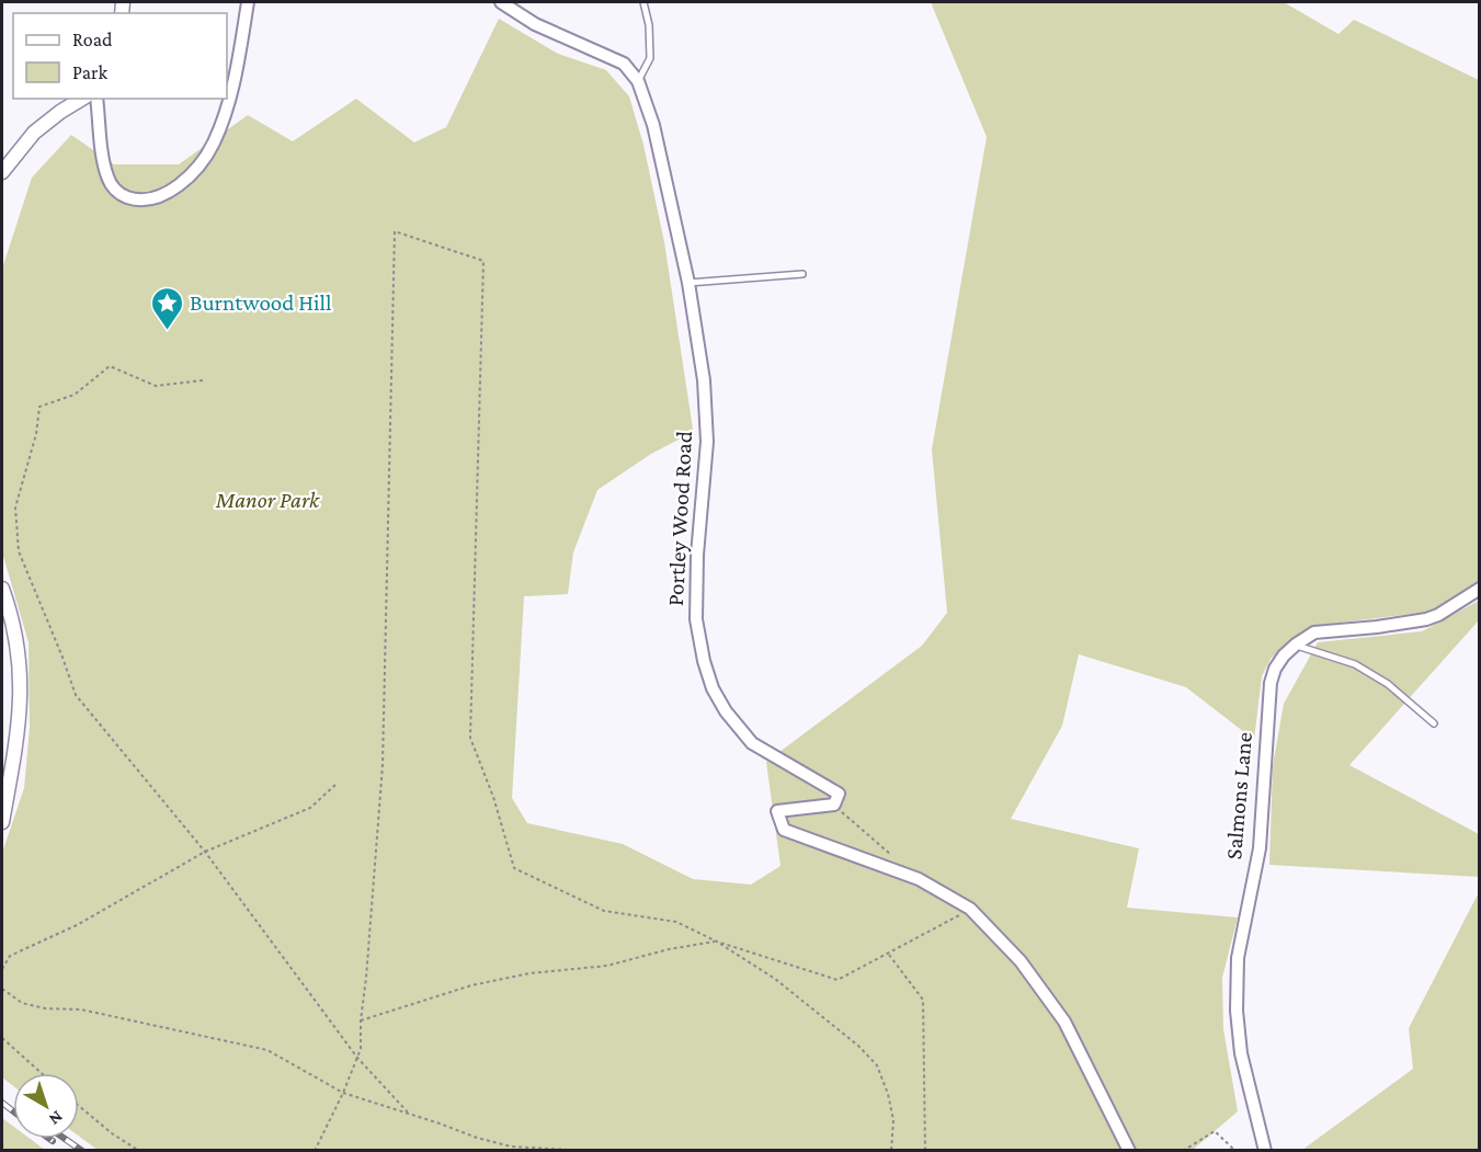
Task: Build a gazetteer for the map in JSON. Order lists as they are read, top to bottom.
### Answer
{
  "streets": {
    "street": ["Portley Wood Road", "Salmons Lane"]
  },
  "parks": ["Manor Park"],
  "places": {
    "place": ["Burntwood Hill"]
  },
  "legend": ["Road", "Park"],
  "north": "bottom right"
}
